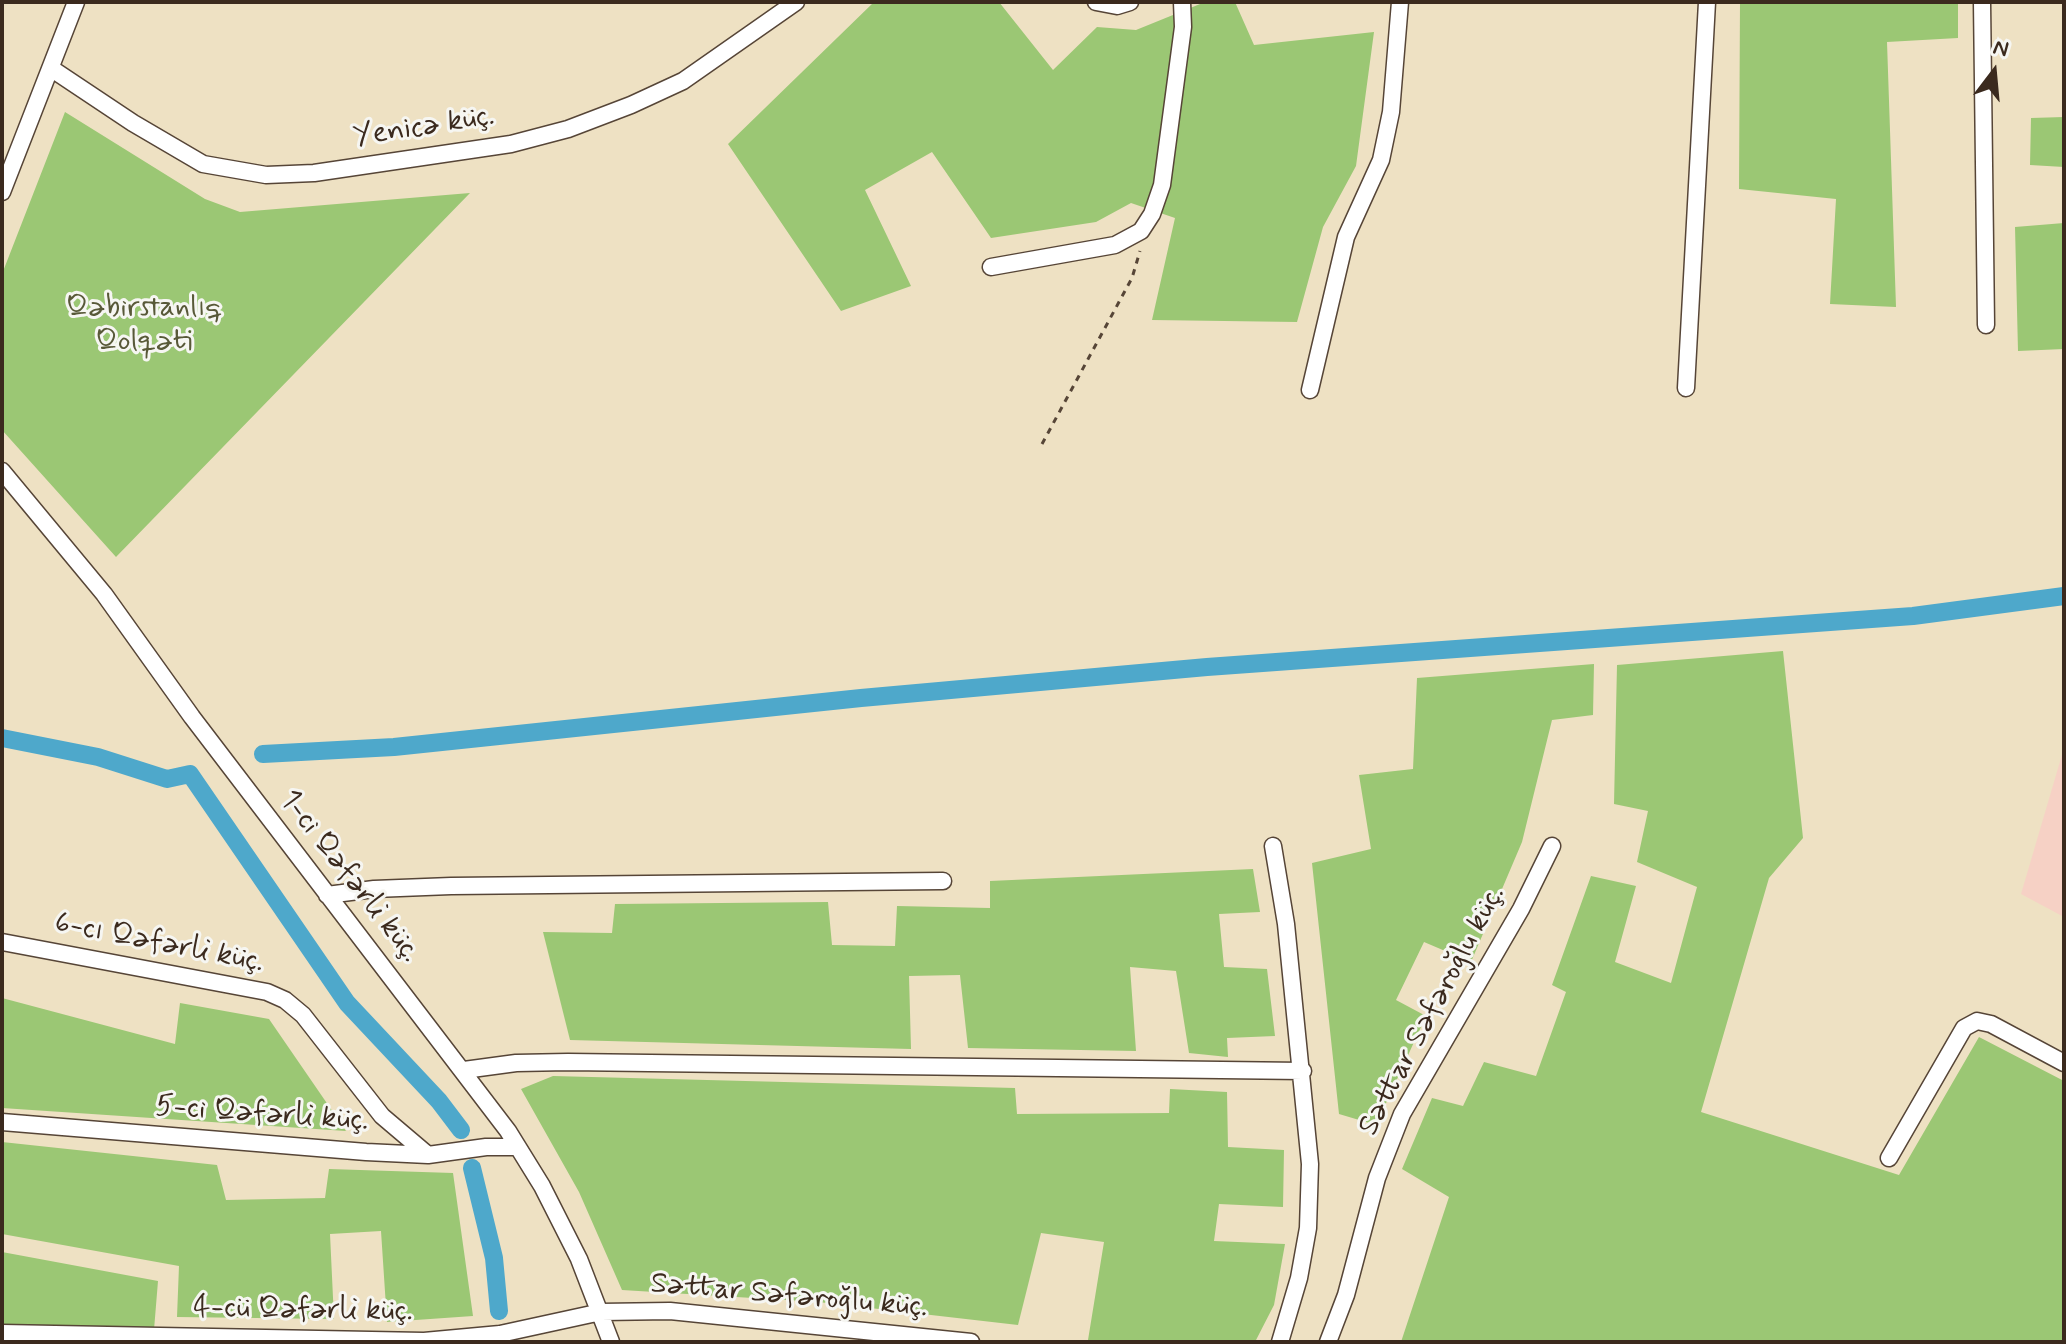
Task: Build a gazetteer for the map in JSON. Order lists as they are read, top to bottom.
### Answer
{
  "streets": {
    "street": [
      "Yenicə küç.",
      "1-ci Qəfərli küç.",
      "6-cı Qəfərli küç.",
      "Səttar Səfəroğlu küç.",
      "5-ci Qəfərli küç.",
      "4-cü Qəfərli küç."
    ]
  },
  "crossings": [
    ["1-ci Qəfərli küç.", "Səttar Səfəroğlu küç."],
    ["1-ci Qəfərli küç.", "5-ci Qəfərli küç."],
    ["1-ci Qəfərli küç.", "4-cü Qəfərli küç."],
    ["6-cı Qəfərli küç.", "5-ci Qəfərli küç."],
    ["Səttar Səfəroğlu küç.", "4-cü Qəfərli küç."]
  ],
  "parks": ["Qəbirstanlıq Qolqəti"],
  "north": "top"
}
